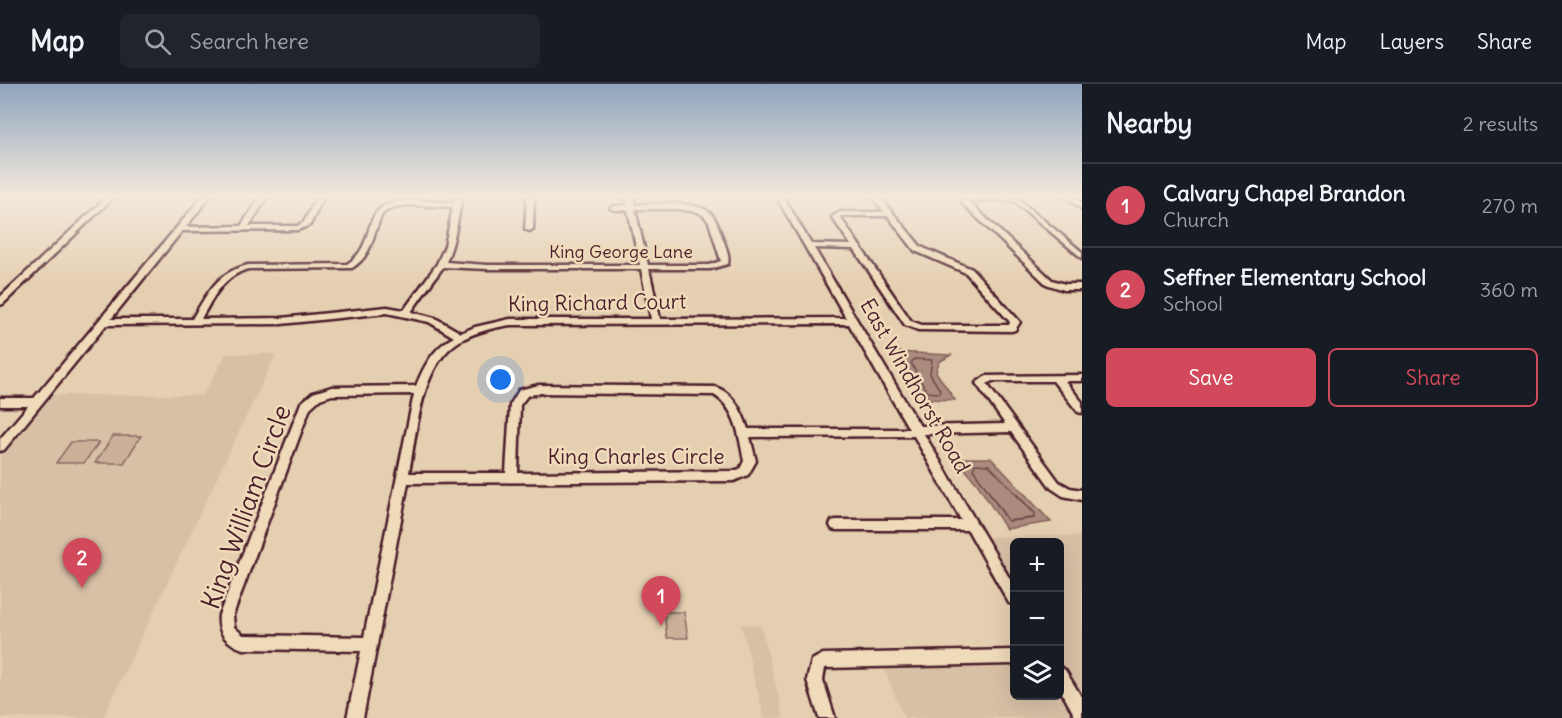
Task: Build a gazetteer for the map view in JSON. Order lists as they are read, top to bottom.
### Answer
{
  "streets": {
    "street": [
      "King George Lane",
      "King Richard Court",
      "East Windhorst Road",
      "King Charles Circle",
      "King William Circle"
    ]
  },
  "crossings": [
    ["King Richard Court", "East Windhorst Road"],
    ["King Richard Court", "King Charles Circle"],
    ["King Richard Court", "King William Circle"]
  ],
  "page": {
    "header": "Map",
    "search": "Search here",
    "nav": ["Map", "Layers", "Share"],
    "heading": ["Nearby", "2 results"],
    "list": [
      {
        "mark": "1",
        "name": "Calvary Chapel Brandon",
        "note": "Church",
        "value": "270 m"
      },
      {
        "mark": "2",
        "name": "Seffner Elementary School",
        "note": "School",
        "value": "360 m"
      }
    ],
    "buttons": ["Save", "Share"],
    "map_buttons": ["+", "−"],
    "pins": ["2", "1"]
  }
}
